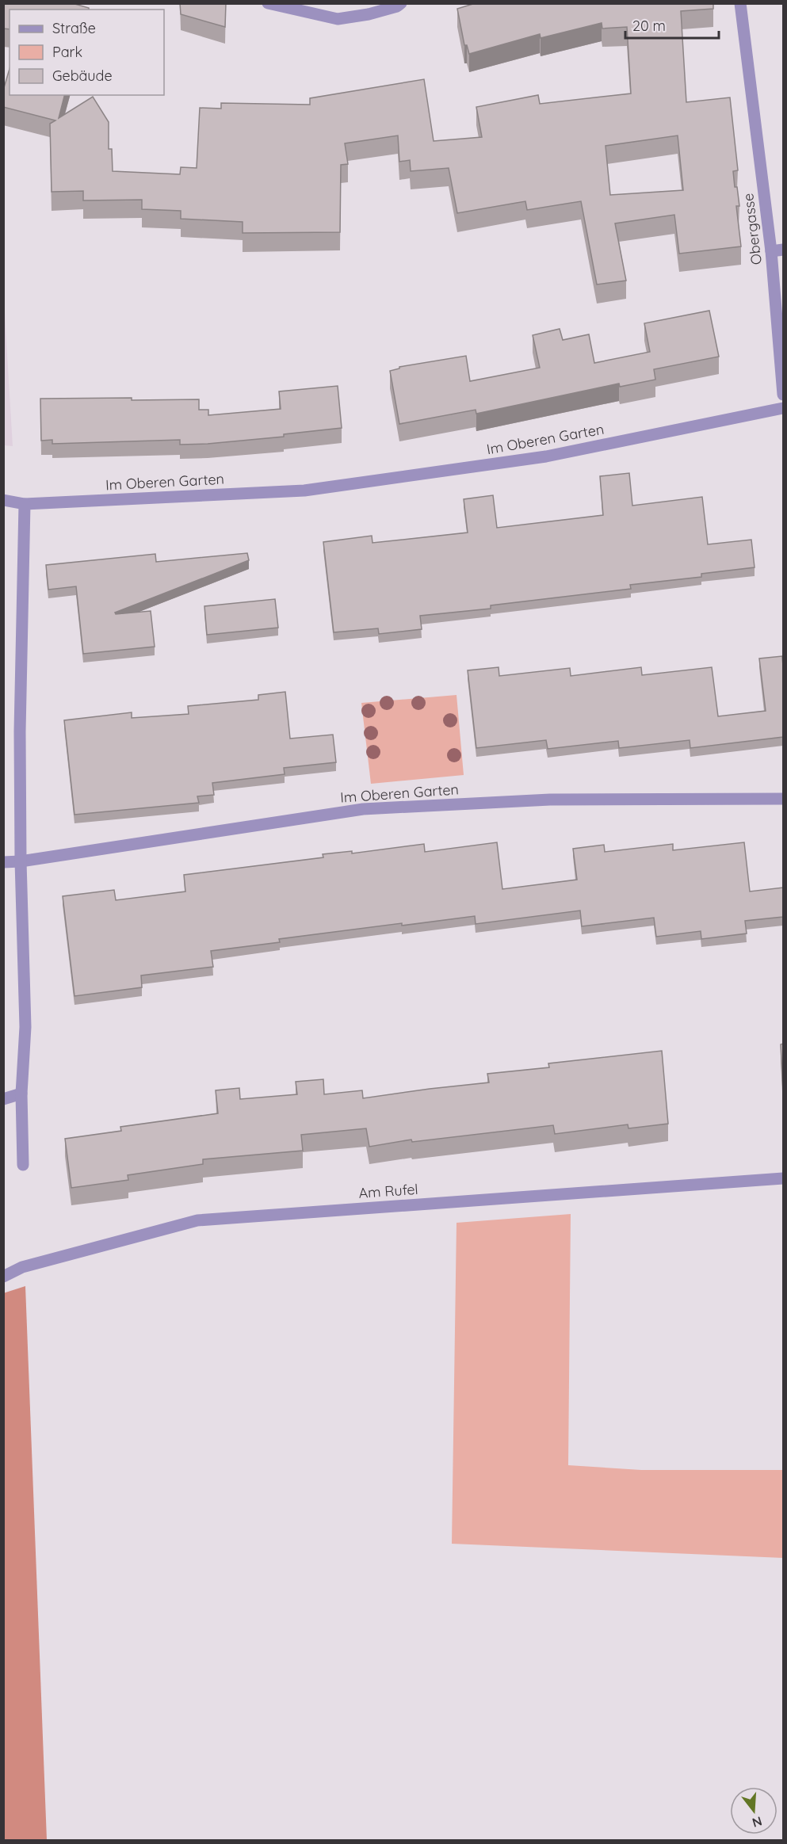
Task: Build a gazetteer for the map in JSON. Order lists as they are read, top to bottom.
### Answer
{
  "streets": {
    "street": ["Obergasse", "Im Oberen Garten", "Am Rufel"]
  },
  "legend": ["Straße", "Park", "Gebäude"],
  "scale_bar": "20 m",
  "north": "bottom"
}
